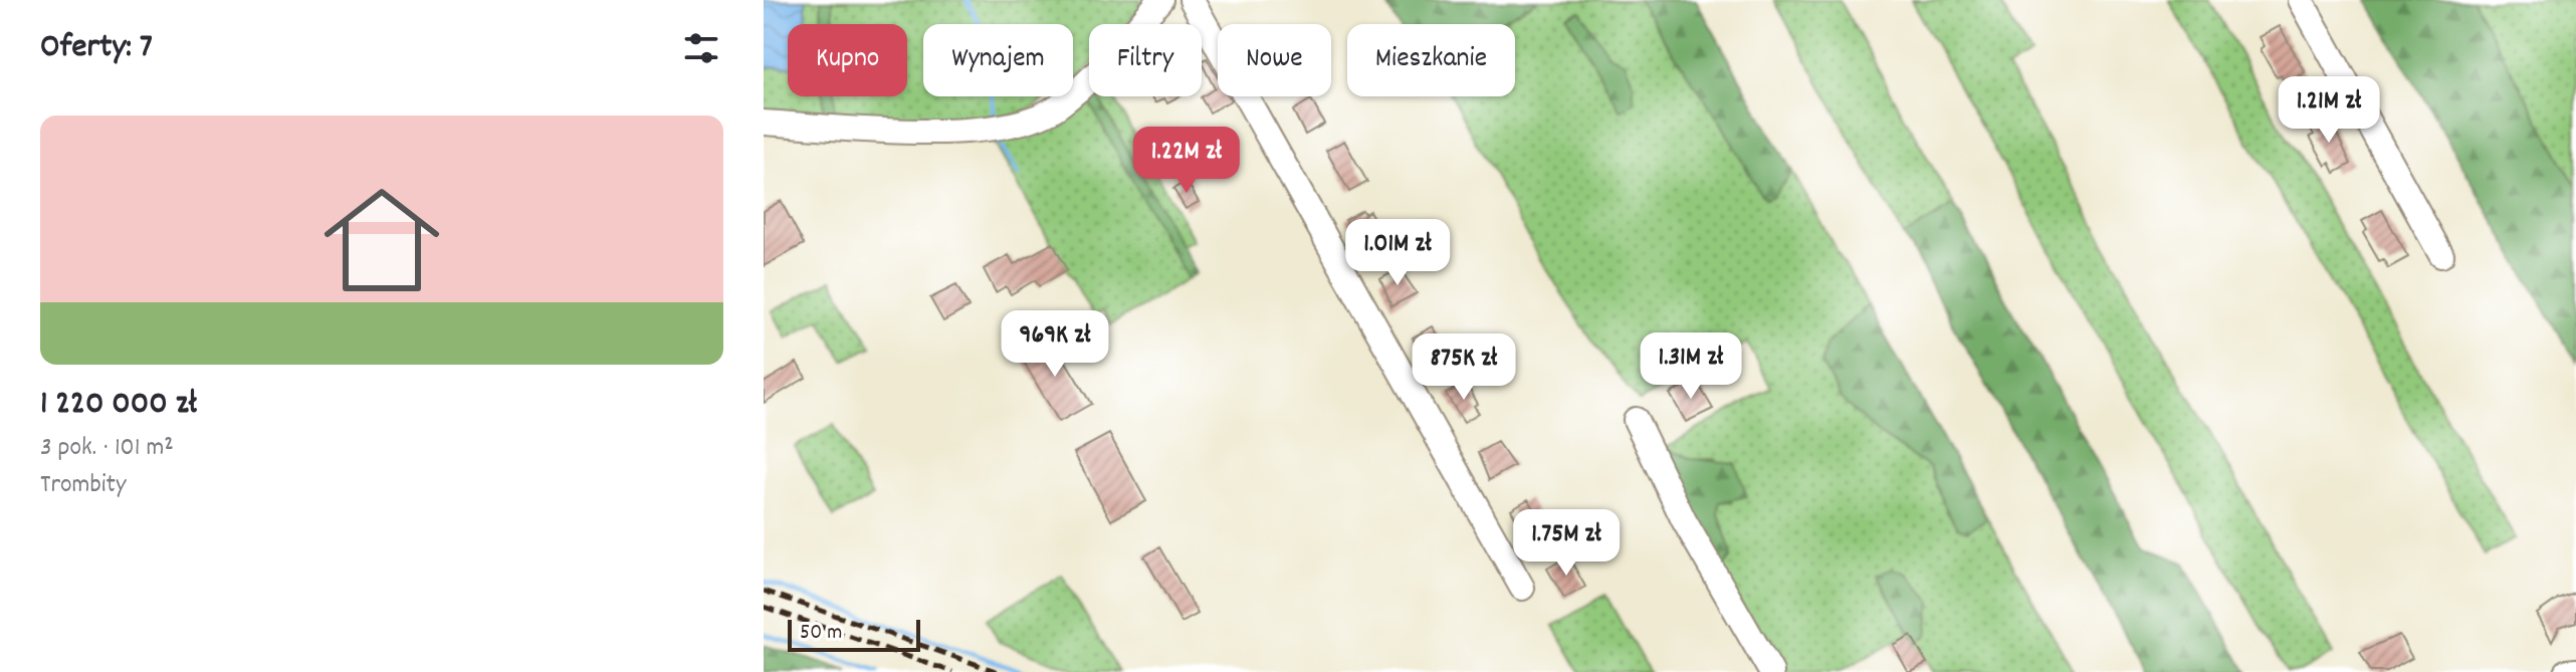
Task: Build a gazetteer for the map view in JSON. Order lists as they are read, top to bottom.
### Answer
{
  "scale_bar": "50 m",
  "page": {
    "heading": "Oferty: 7",
    "chip": [
      "Kupno",
      "Wynajem",
      "Filtry",
      "Nowe",
      "Mieszkanie"
    ],
    "price": [
      "1.21M zł",
      "1.22M zł",
      "1.01M zł",
      "969K zł",
      "1.31M zł",
      "875K zł",
      "1.75M zł"
    ],
    "list": [
      {
        "name": "1 220 000 zł",
        "note": "3 pok. · 101 m² · Trombity"
      }
    ],
    "scale": "50 m"
  }
}
